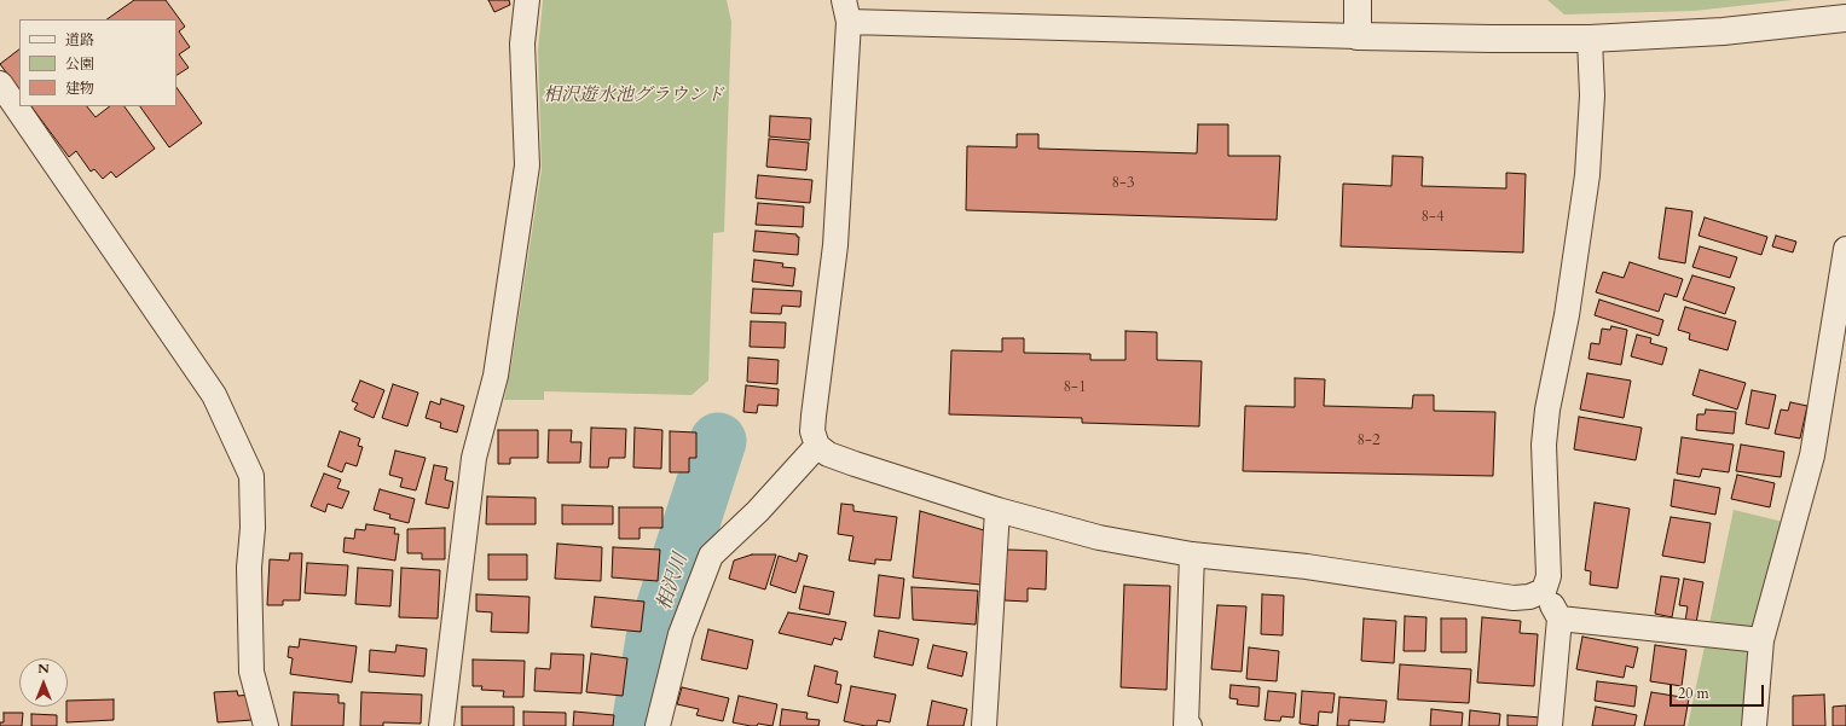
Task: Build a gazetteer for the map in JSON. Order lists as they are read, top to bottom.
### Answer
{
  "water": ["相沢川"],
  "parks": ["相沢遊水池グラウンド"],
  "house_numbers": [
    "8-3",
    "8-4",
    "8-1",
    "8-2"
  ],
  "legend": ["道路", "公園", "建物"],
  "scale_bar": "20 m",
  "north": "top"
}
